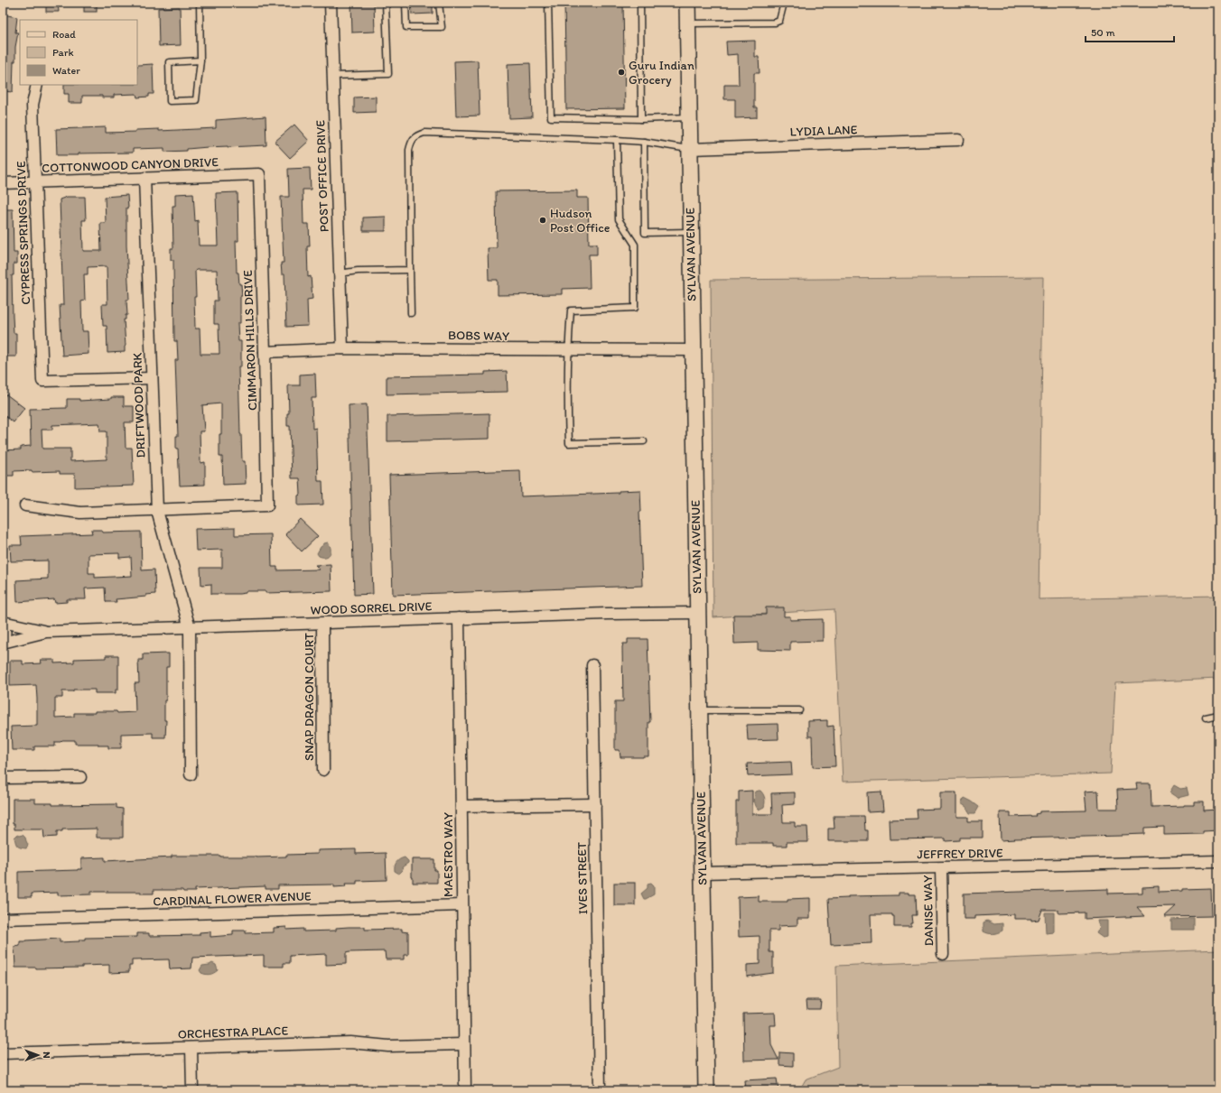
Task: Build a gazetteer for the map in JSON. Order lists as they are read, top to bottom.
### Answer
{
  "streets": {
    "main road": ["SYLVAN AVENUE"],
    "street": [
      "LYDIA LANE",
      "COTTONWOOD CANYON DRIVE",
      "POST OFFICE DRIVE",
      "CYPRESS SPRINGS DRIVE",
      "BOBS WAY",
      "CIMMARON HILLS DRIVE",
      "DRIFTWOOD PARK",
      "WOOD SORREL DRIVE",
      "SNAP DRAGON COURT",
      "JEFFREY DRIVE",
      "MAESTRO WAY",
      "IVES STREET",
      "CARDINAL FLOWER AVENUE",
      "DANISE WAY",
      "ORCHESTRA PLACE"
    ]
  },
  "crossings": [
    ["LYDIA LANE", "SYLVAN AVENUE"],
    ["COTTONWOOD CANYON DRIVE", "CYPRESS SPRINGS DRIVE"],
    ["COTTONWOOD CANYON DRIVE", "CIMMARON HILLS DRIVE"],
    ["COTTONWOOD CANYON DRIVE", "DRIFTWOOD PARK"],
    ["POST OFFICE DRIVE", "BOBS WAY"],
    ["CYPRESS SPRINGS DRIVE", "DRIFTWOOD PARK"],
    ["SYLVAN AVENUE", "BOBS WAY"],
    ["SYLVAN AVENUE", "WOOD SORREL DRIVE"],
    ["SYLVAN AVENUE", "JEFFREY DRIVE"],
    ["BOBS WAY", "CIMMARON HILLS DRIVE"],
    ["CIMMARON HILLS DRIVE", "DRIFTWOOD PARK"],
    ["DRIFTWOOD PARK", "WOOD SORREL DRIVE"],
    ["WOOD SORREL DRIVE", "SNAP DRAGON COURT"],
    ["WOOD SORREL DRIVE", "MAESTRO WAY"],
    ["JEFFREY DRIVE", "DANISE WAY"],
    ["MAESTRO WAY", "CARDINAL FLOWER AVENUE"],
    ["MAESTRO WAY", "ORCHESTRA PLACE"]
  ],
  "places": ["Guru Indian Grocery", "Hudson Post Office"],
  "legend": ["Road", "Park", "Water"],
  "scale_bar": "50 m",
  "north": "right"
}
